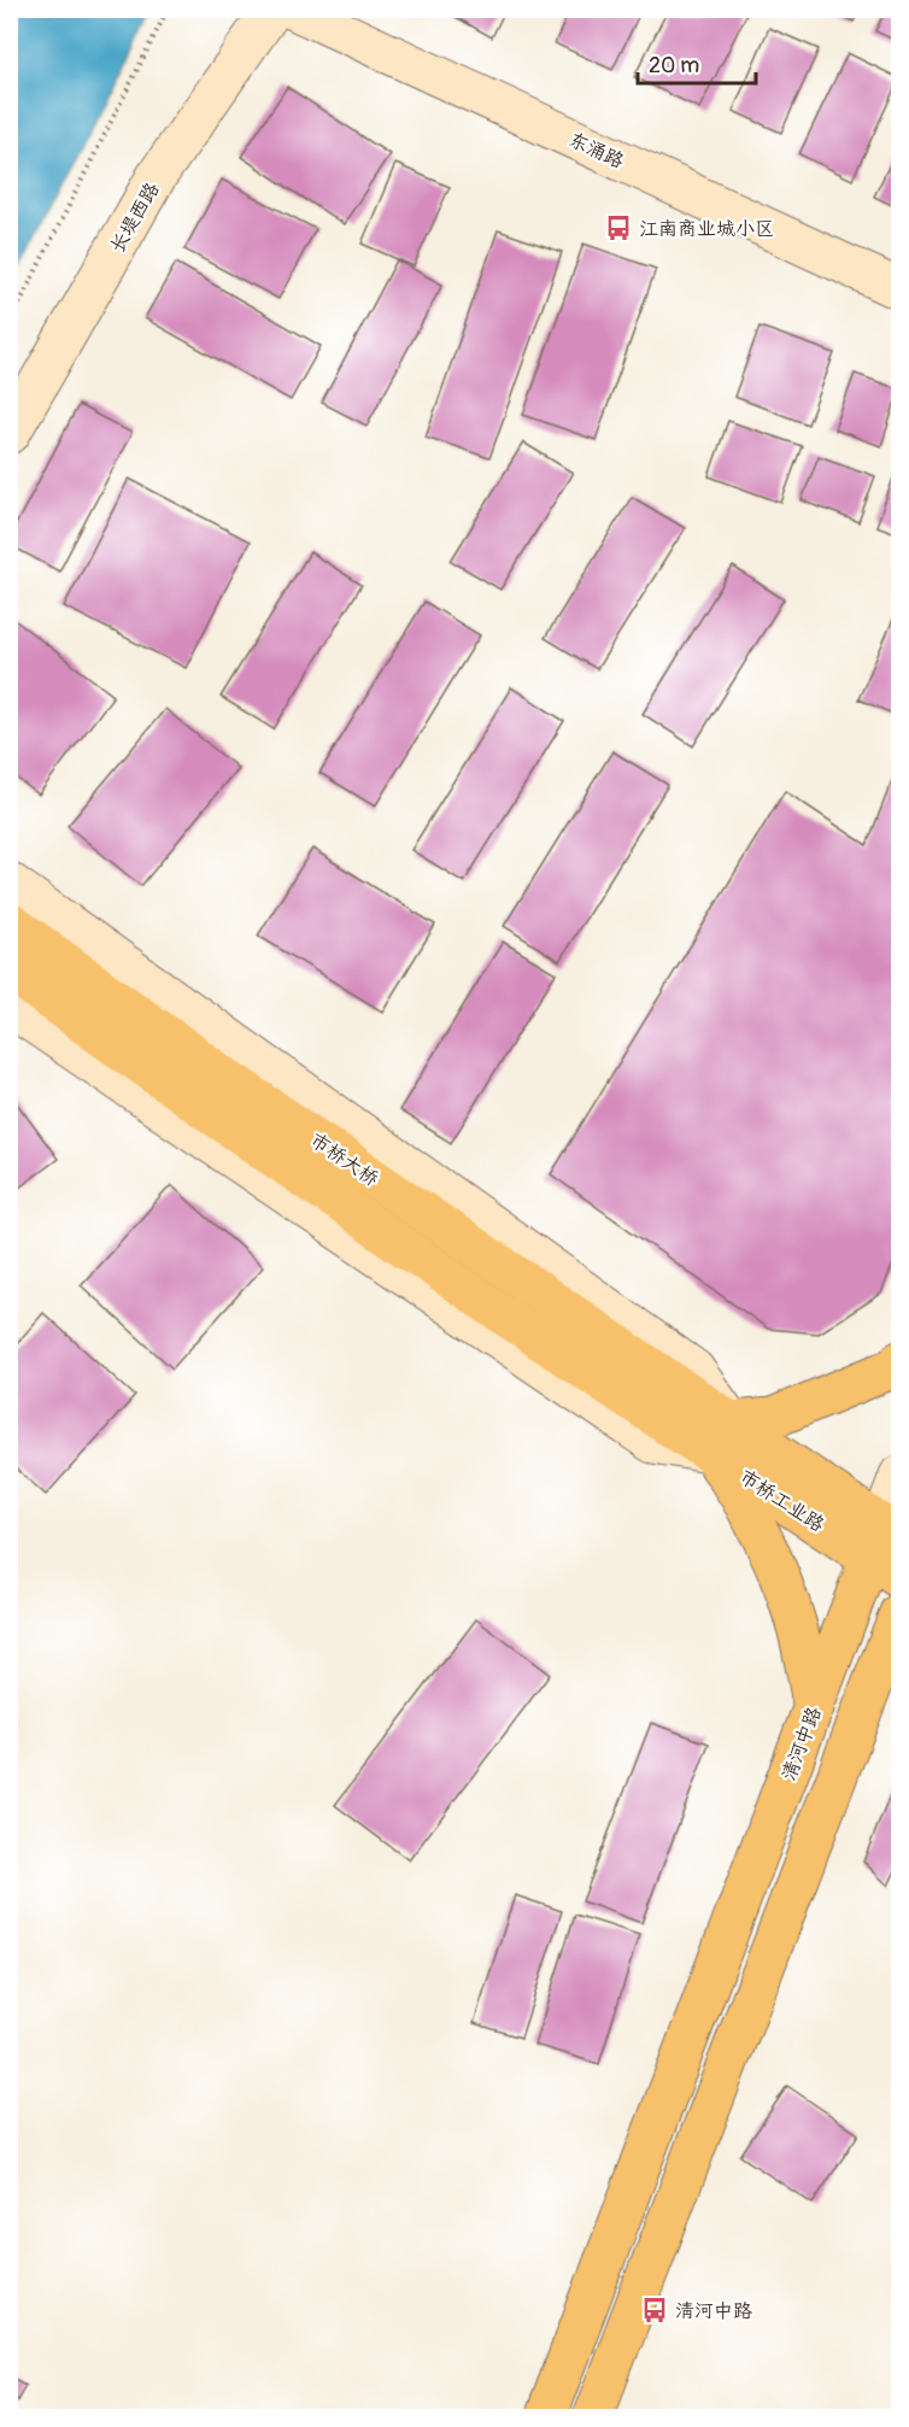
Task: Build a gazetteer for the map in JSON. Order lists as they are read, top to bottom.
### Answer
{
  "streets": {
    "main road": ["市桥大桥", "市桥工业路", "清河中路"],
    "street": ["东涌路", "长堤西路"]
  },
  "crossings": [
    ["市桥大桥", "市桥工业路"],
    ["市桥工业路", "清河中路"]
  ],
  "places": {
    "bus stop": ["江南商业城小区", "清河中路"]
  },
  "scale_bar": "20 m"
}
